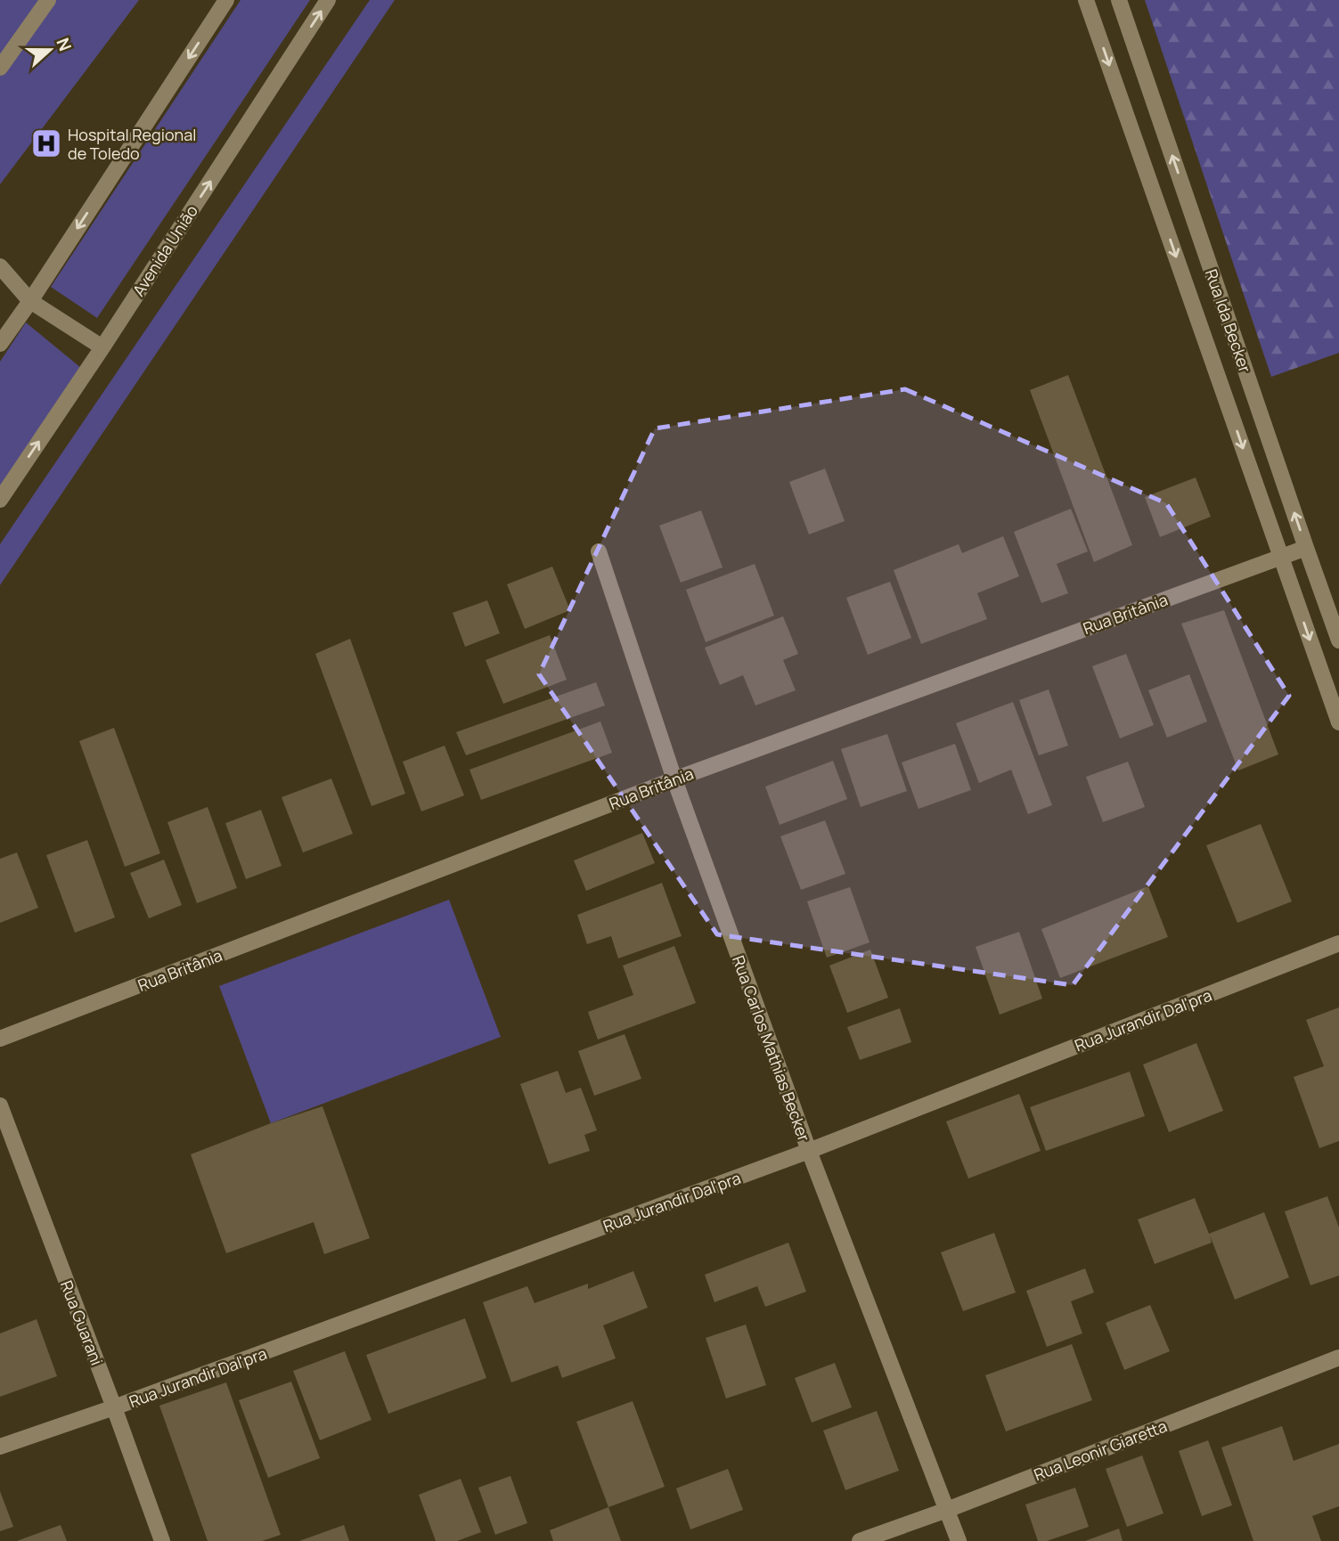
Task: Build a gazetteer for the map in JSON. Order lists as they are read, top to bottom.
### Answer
{
  "streets": {
    "street": [
      "Avenida União",
      "Rua Ida Becker",
      "Rua Britânia",
      "Rua Jurandir Dal'pra",
      "Rua Carlos Mathias Becker",
      "Rua Guarani",
      "Rua Leonir Giaretta"
    ]
  },
  "crossings": [
    ["Rua Ida Becker", "Rua Britânia"],
    ["Rua Britânia", "Rua Carlos Mathias Becker"],
    ["Rua Jurandir Dal'pra", "Rua Carlos Mathias Becker"],
    ["Rua Jurandir Dal'pra", "Rua Guarani"],
    ["Rua Carlos Mathias Becker", "Rua Leonir Giaretta"]
  ],
  "places": {
    "hospital": ["Hospital Regional de Toledo"]
  },
  "north": "right"
}
